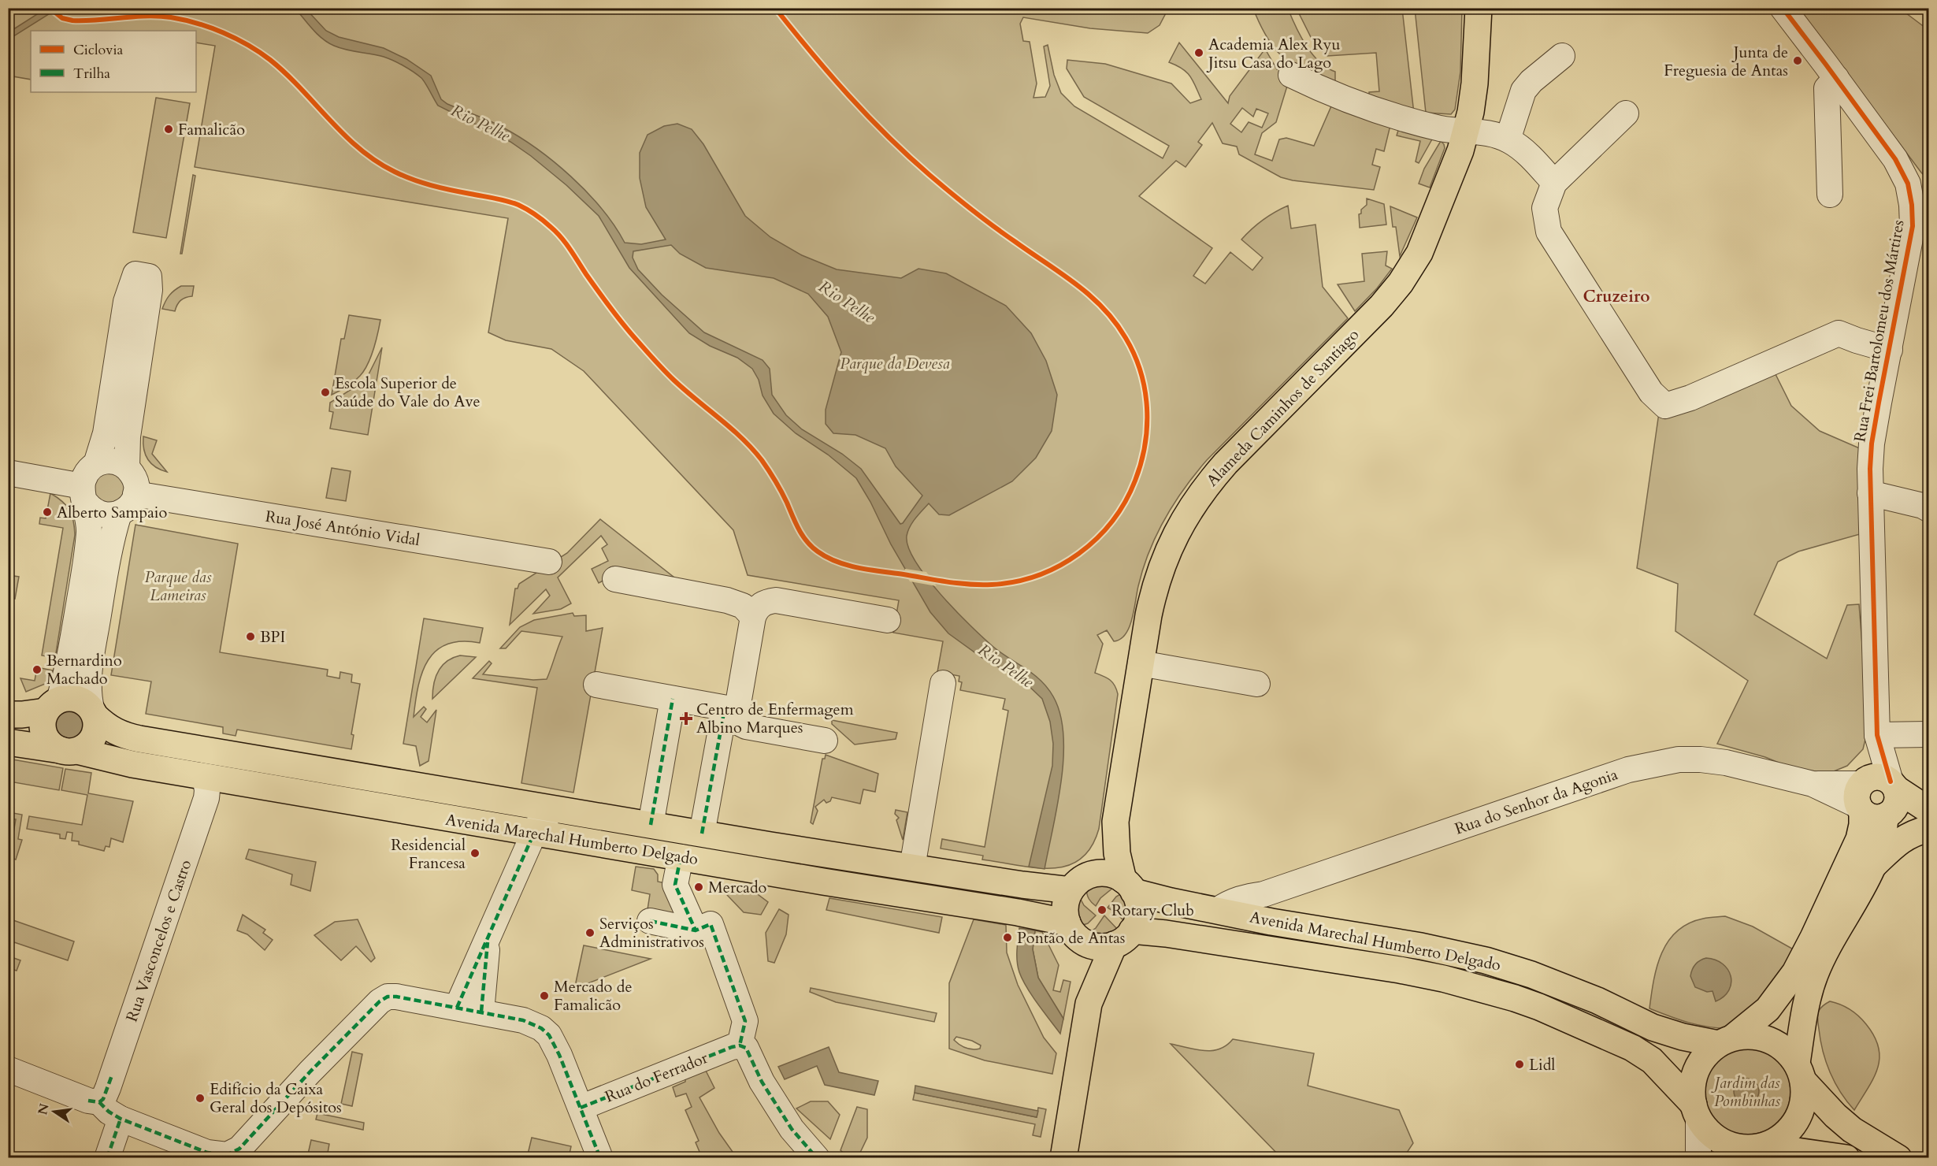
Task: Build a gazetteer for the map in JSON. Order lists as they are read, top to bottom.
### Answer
{
  "streets": {
    "main road": ["Alameda Caminhos de Santiago", "Avenida Marechal Humberto Delgado"],
    "street": [
      "Rua Frei Bartolomeu dos Mártires",
      "Rua José António Vidal",
      "Rua do Senhor da Agonia",
      "Rua Vasconcelos e Castro",
      "Rua do Ferrador"
    ]
  },
  "crossings": [
    ["Rua Frei Bartolomeu dos Mártires", "Rua do Senhor da Agonia"],
    ["Alameda Caminhos de Santiago", "Avenida Marechal Humberto Delgado"],
    ["Rua do Senhor da Agonia", "Avenida Marechal Humberto Delgado"],
    ["Avenida Marechal Humberto Delgado", "Rua Vasconcelos e Castro"]
  ],
  "districts": ["Cruzeiro"],
  "water": ["Rio Pelhe"],
  "parks": ["Parque da Devesa", "Parque das Lameiras", "Jardim das Pombinhas"],
  "places": {
    "other": [
      "Academia Alex Ryu Jitsu Casa do Lago",
      "Junta de Freguesia de Antas",
      "Famalicão",
      "Escola Superior de Saúde do Vale do Ave",
      "Alberto Sampaio",
      "BPI",
      "Bernardino Machado",
      "Residencial Francesa",
      "Mercado",
      "Rotary Club",
      "Serviços Administrativos",
      "Pontão de Antas",
      "Mercado de Famalicão",
      "Lidl",
      "Edifício da Caixa Geral dos Depósitos"
    ],
    "health": ["Centro de Enfermagem Albino Marques"]
  },
  "legend": ["Ciclovia", "Trilha"],
  "north": "left"
}
